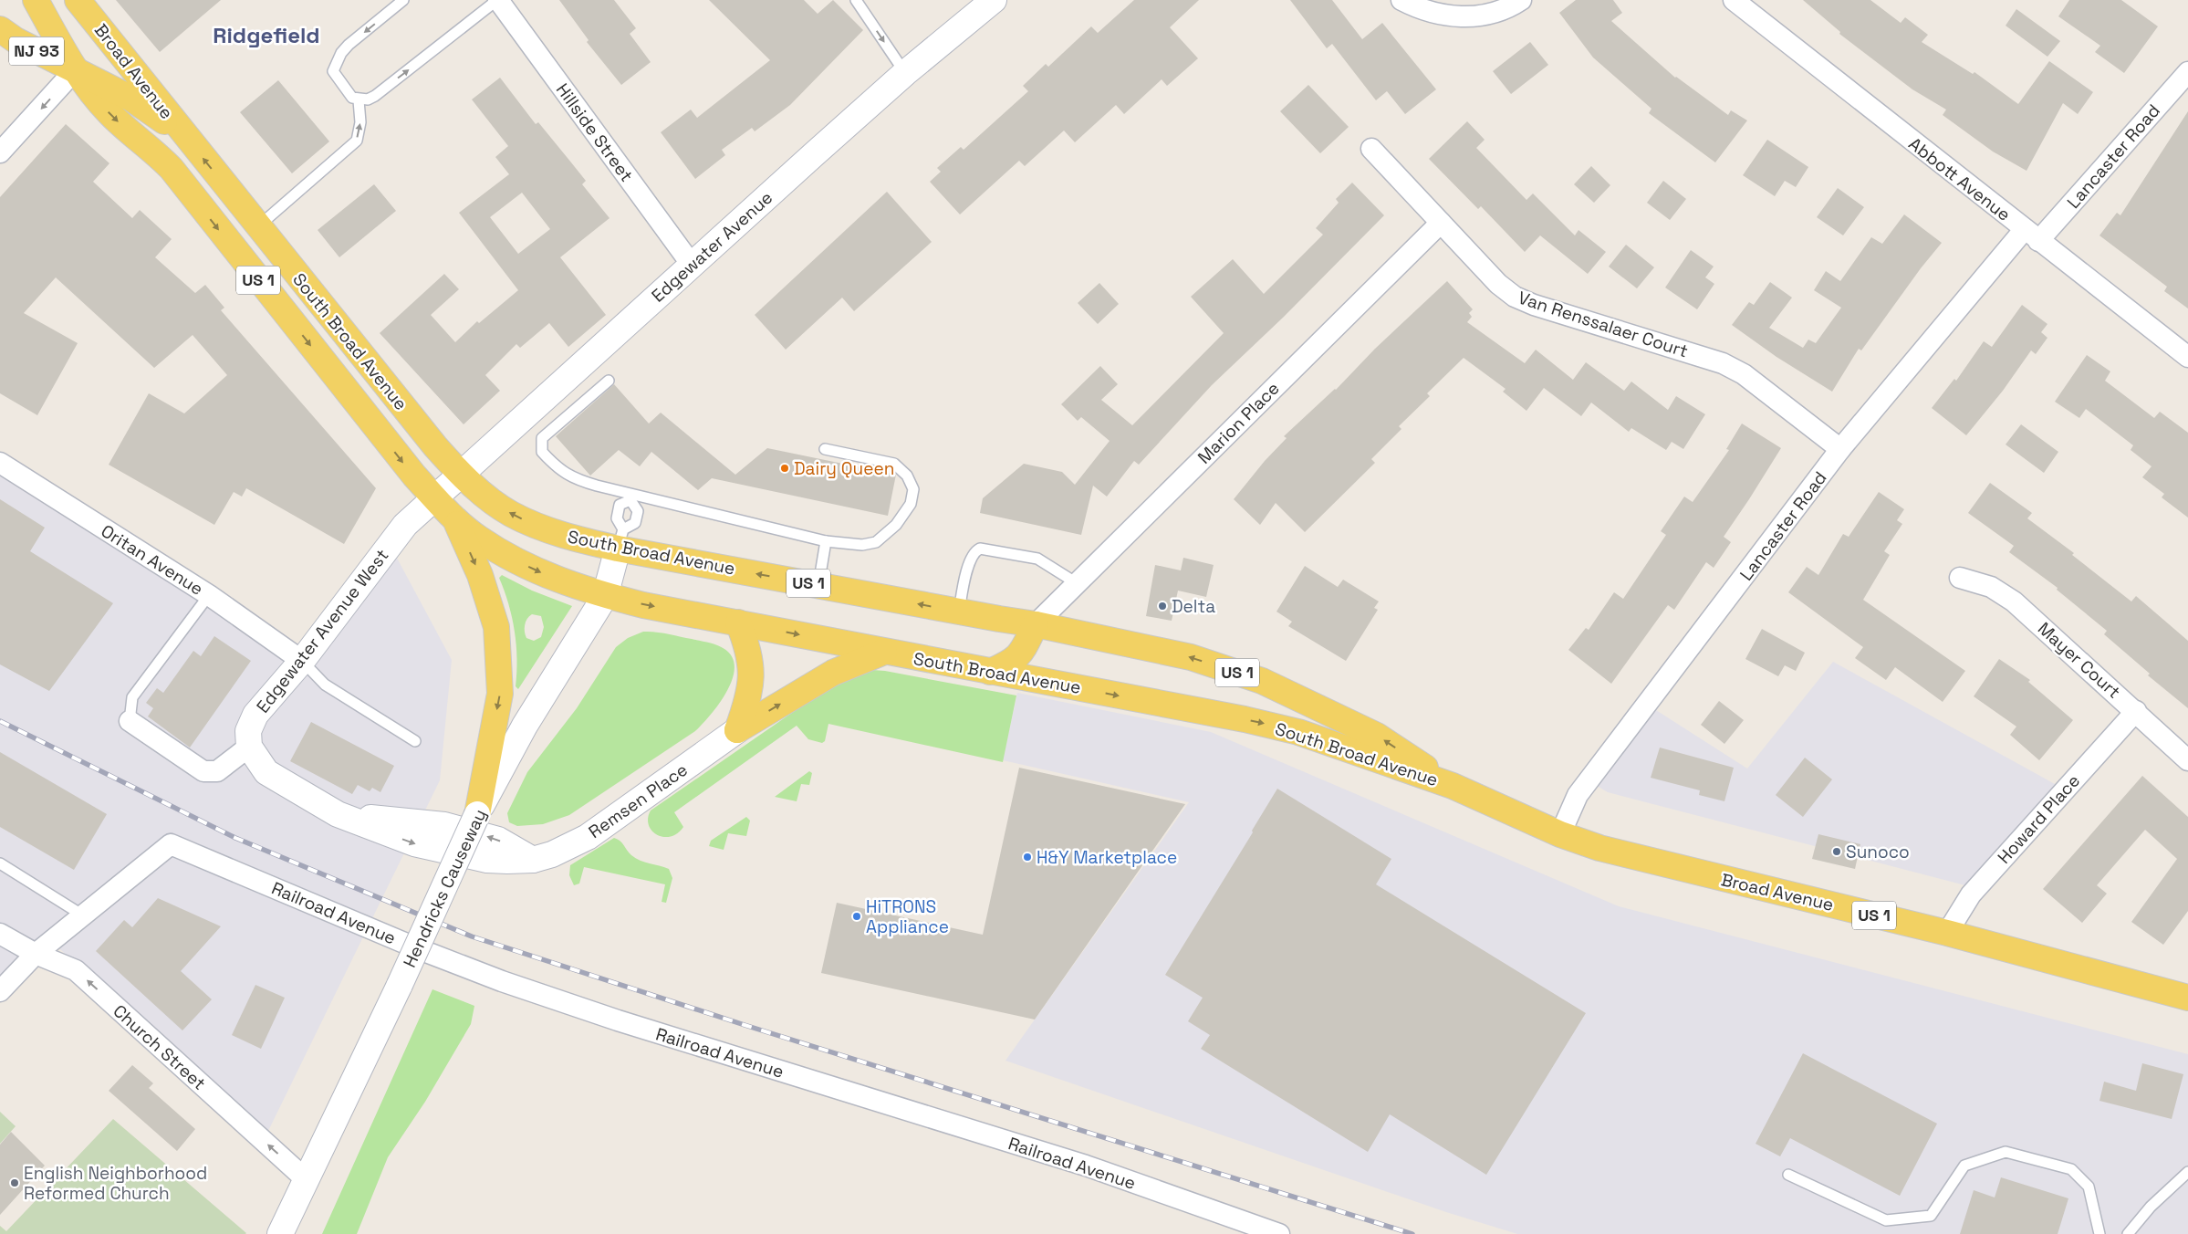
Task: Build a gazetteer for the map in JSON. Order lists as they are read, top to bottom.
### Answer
{
  "streets": {
    "main road": [
      "NJ 93",
      "Broad Avenue",
      "US 1",
      "South Broad Avenue"
    ],
    "street": [
      "Hillside Street",
      "Lancaster Road",
      "Abbott Avenue",
      "Edgewater Avenue",
      "Van Renssalaer Court",
      "Marion Place",
      "Oritan Avenue",
      "Edgewater Avenue West",
      "Mayer Court",
      "Remsen Place",
      "Howard Place",
      "Hendricks Causeway",
      "Railroad Avenue",
      "Church Street"
    ]
  },
  "crossings": [
    ["NJ 93", "US 1"],
    ["NJ 93", "South Broad Avenue"],
    ["Broad Avenue", "Lancaster Road"],
    ["Broad Avenue", "South Broad Avenue"],
    ["Broad Avenue", "Howard Place"],
    ["Hillside Street", "Edgewater Avenue"],
    ["Lancaster Road", "Abbott Avenue"],
    ["Lancaster Road", "Van Renssalaer Court"],
    ["Edgewater Avenue", "South Broad Avenue"],
    ["Edgewater Avenue", "Edgewater Avenue West"],
    ["US 1", "South Broad Avenue"],
    ["Van Renssalaer Court", "Marion Place"],
    ["South Broad Avenue", "Marion Place"],
    ["South Broad Avenue", "Edgewater Avenue West"],
    ["South Broad Avenue", "Hendricks Causeway"],
    ["Oritan Avenue", "Edgewater Avenue West"],
    ["Edgewater Avenue West", "Remsen Place"],
    ["Mayer Court", "Howard Place"],
    ["Hendricks Causeway", "Church Street"]
  ],
  "one_way": ["Church Street"],
  "districts": ["Ridgefield"],
  "places": [
    "Dairy Queen",
    "Delta",
    "Sunoco",
    "H&Y Marketplace",
    "HiTRONS Appliance",
    "English Neighborhood Reformed Church"
  ]
}
